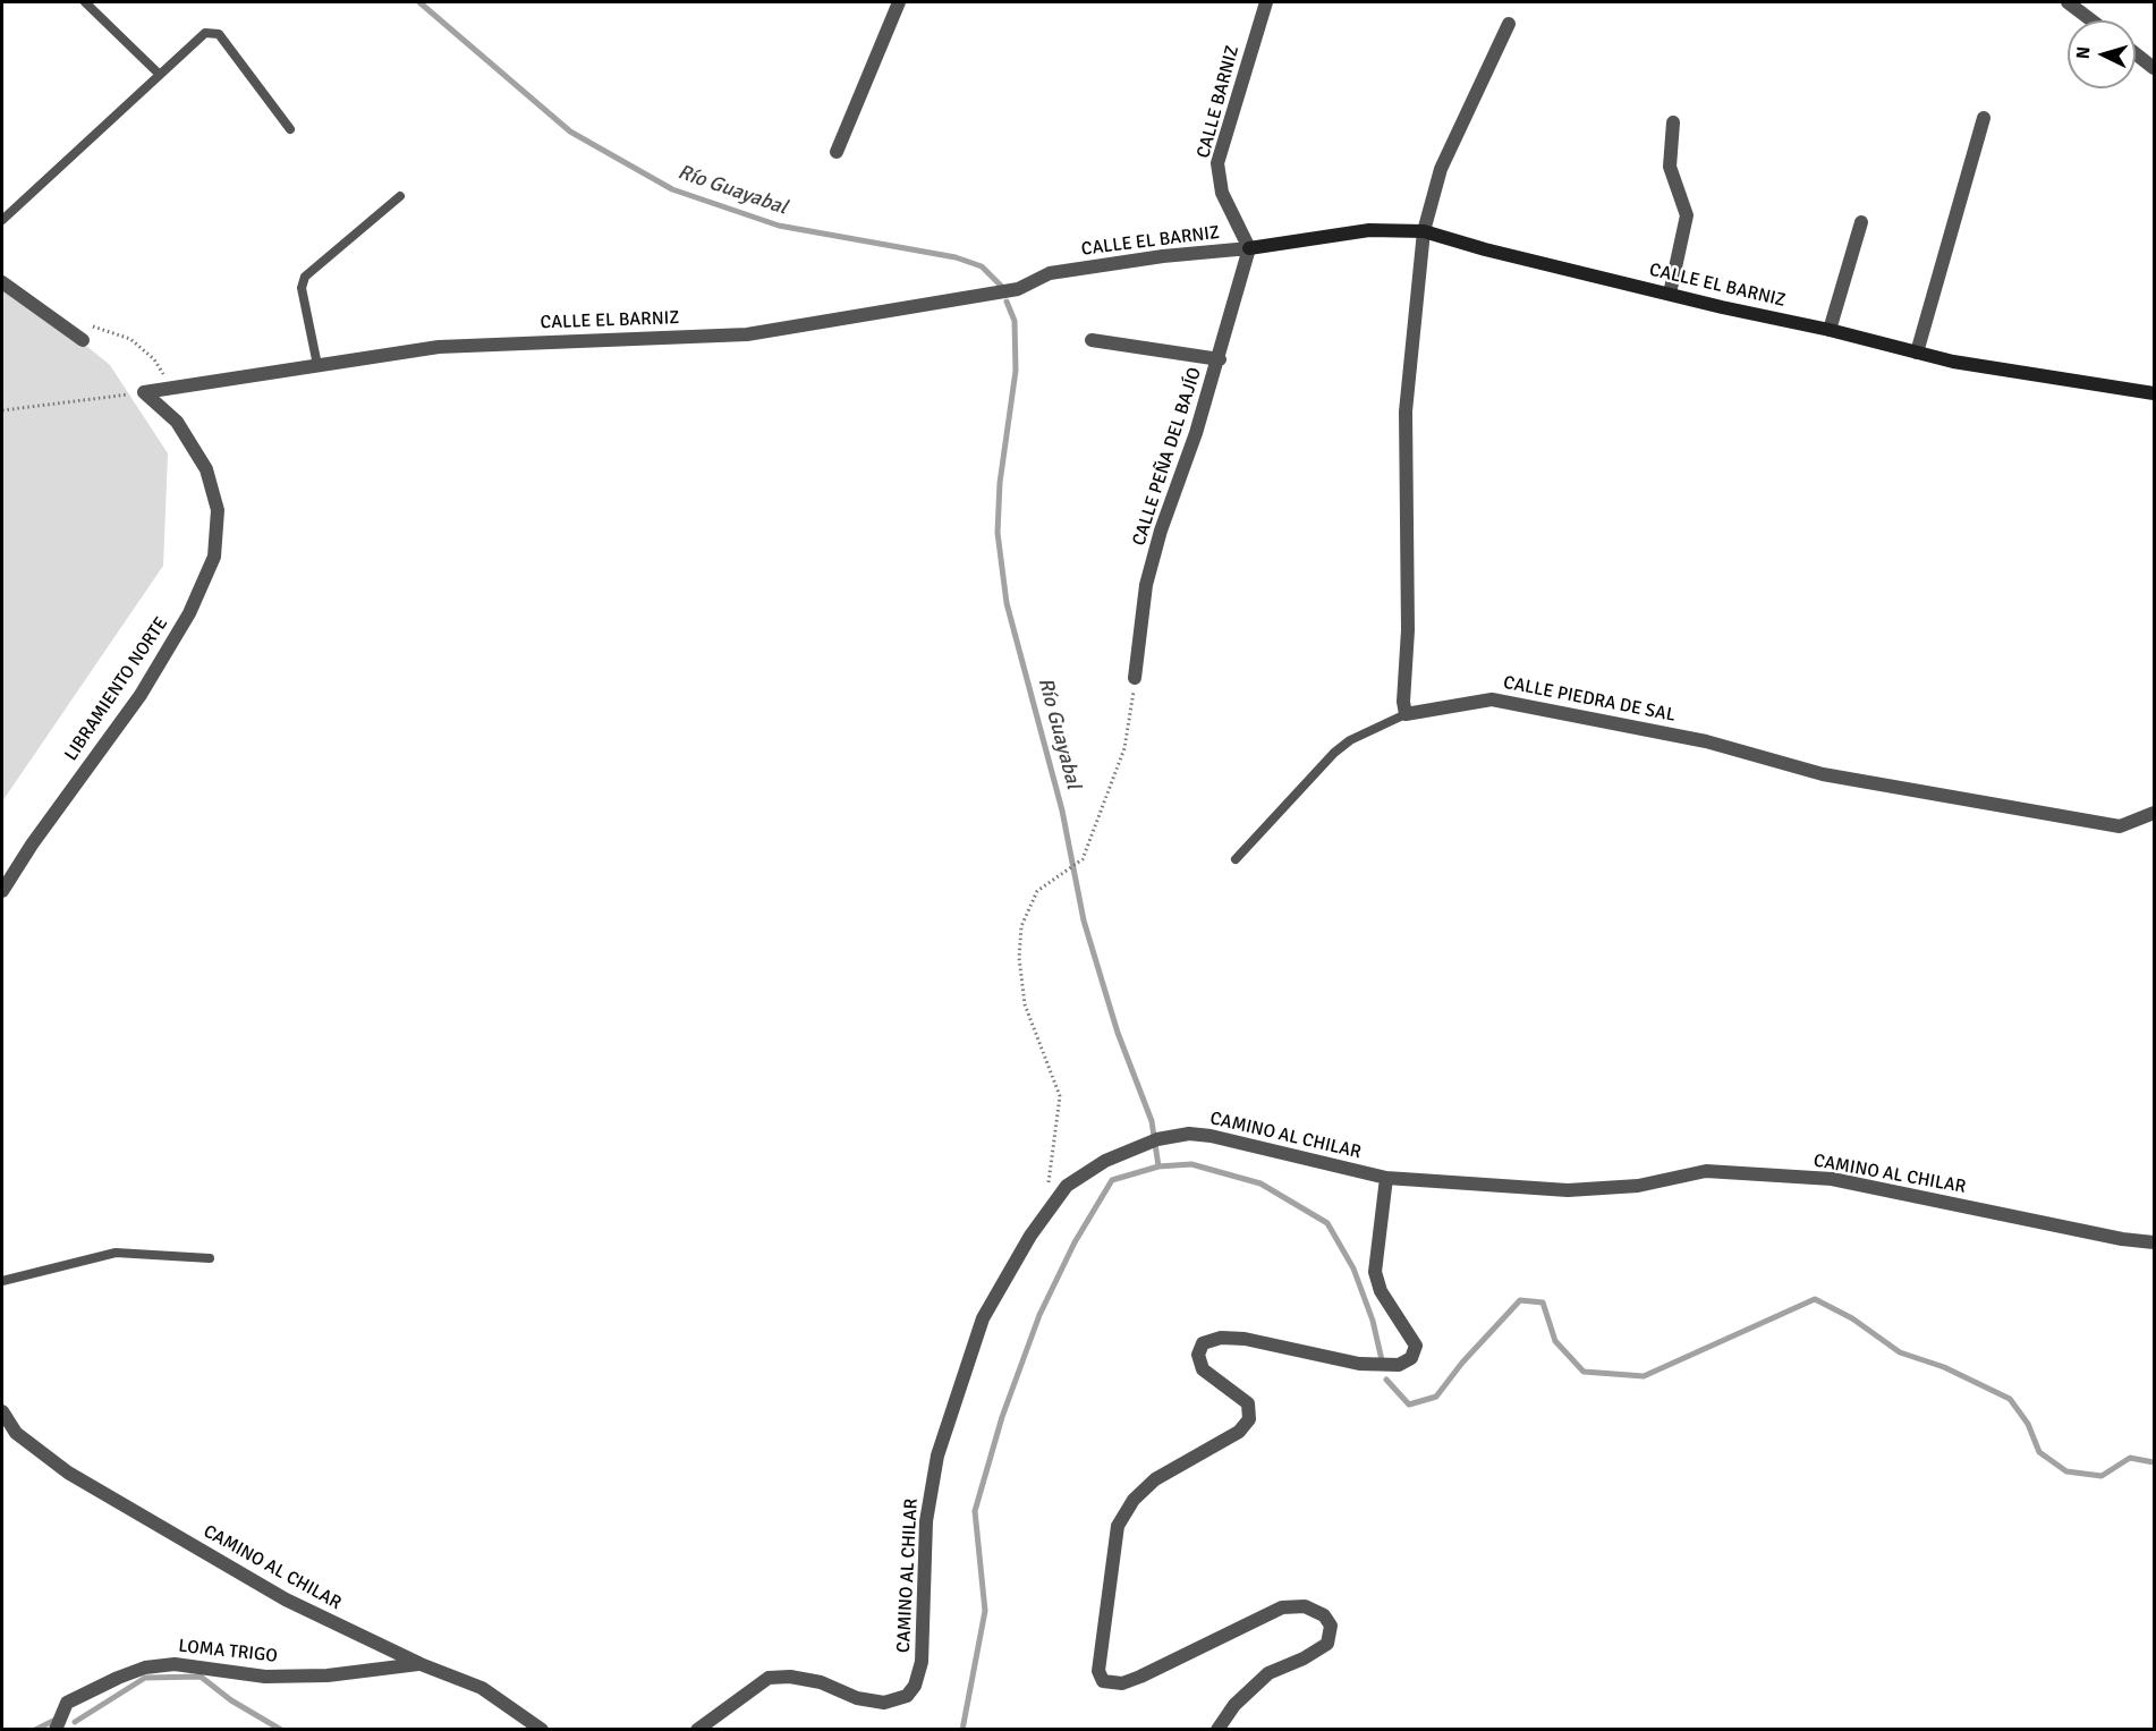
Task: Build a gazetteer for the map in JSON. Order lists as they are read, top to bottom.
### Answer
{
  "streets": {
    "street": [
      "CALLE BARNIZ",
      "CALLE EL BARNIZ",
      "CALLE PEÑA DEL BAJÍO",
      "LIBRAMIENTO NORTE",
      "CALLE PIEDRA DE SAL",
      "CAMINO AL CHILAR",
      "LOMA TRIGO"
    ]
  },
  "crossings": [
    ["CALLE BARNIZ", "CALLE EL BARNIZ"],
    ["CALLE BARNIZ", "CALLE PEÑA DEL BAJÍO"],
    ["CALLE EL BARNIZ", "CALLE PEÑA DEL BAJÍO"],
    ["CALLE EL BARNIZ", "LIBRAMIENTO NORTE"],
    ["CAMINO AL CHILAR", "LOMA TRIGO"]
  ],
  "water": ["Río Guayabal"],
  "north": "left"
}
